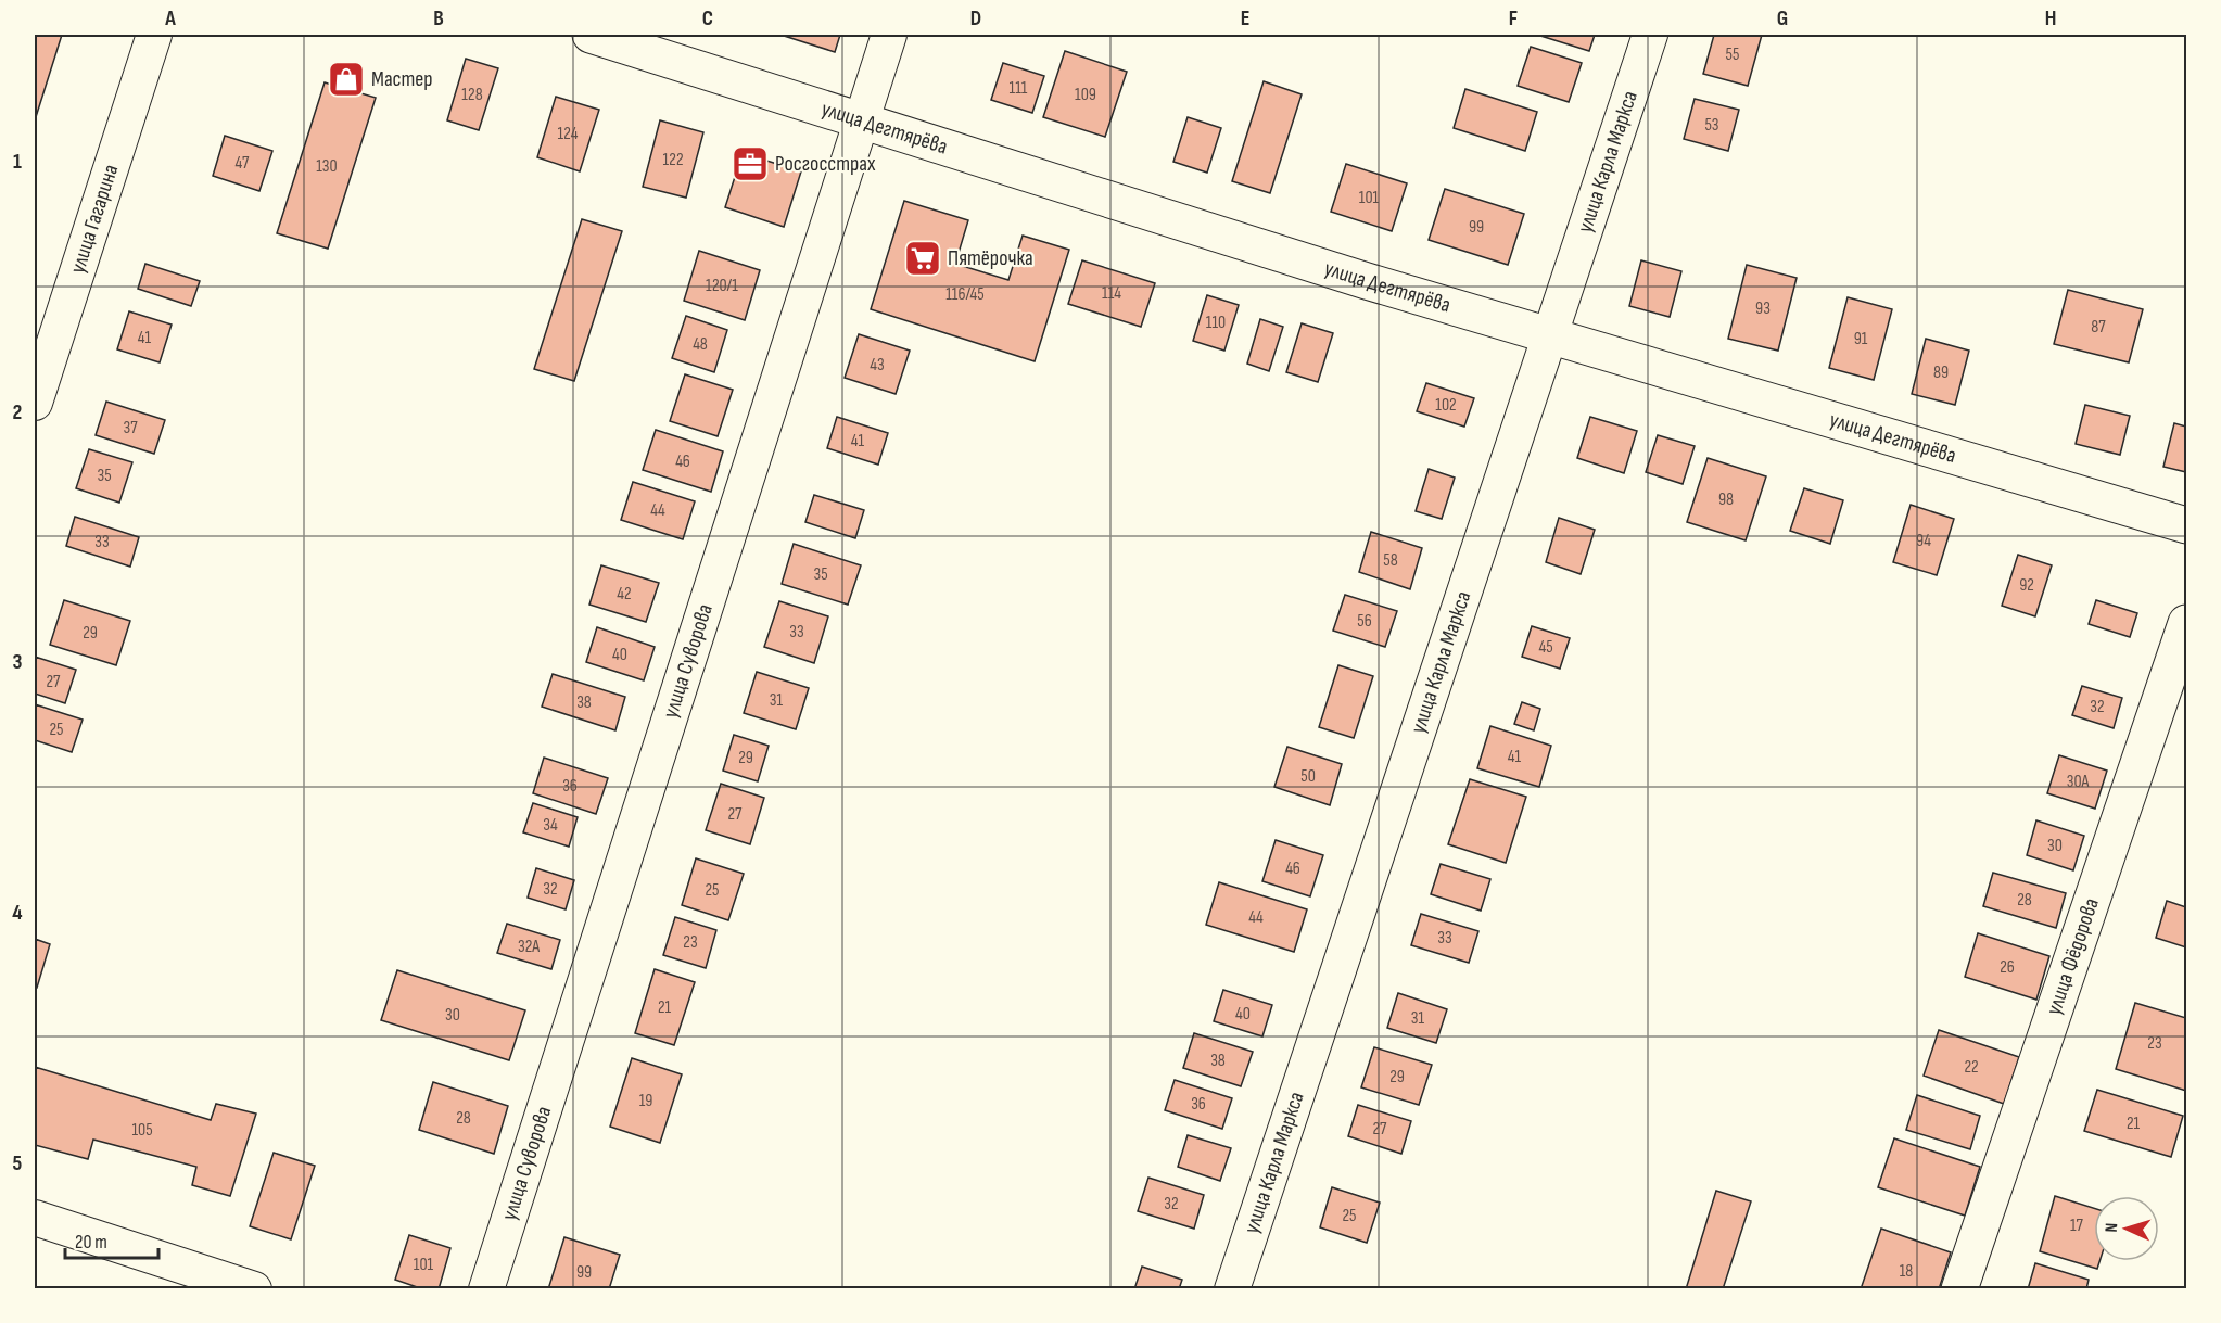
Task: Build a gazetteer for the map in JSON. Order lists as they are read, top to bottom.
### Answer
{
  "streets": {
    "main road": ["улица Дегтярёва", "улица Фёдорова"],
    "street": ["улица Карла Маркса", "улица Гагарина", "улица Суворова"]
  },
  "crossings": [
    ["улица Дегтярёва", "улица Карла Маркса"],
    ["улица Дегтярёва", "улица Суворова"]
  ],
  "places": {
    "shop": ["Мастер"],
    "office": ["Росгосстрах"],
    "supermarket": ["Пятёрочка"]
  },
  "house_numbers": [
    "55",
    "111",
    "128",
    "109",
    "53",
    "124",
    "122",
    "47",
    "130",
    "101",
    "99",
    "120/1",
    "114",
    "116/45",
    "93",
    "110",
    "87",
    "41",
    "91",
    "48",
    "43",
    "89",
    "102",
    "37",
    "41",
    "46",
    "35",
    "98",
    "44",
    "94",
    "33",
    "58",
    "35",
    "92",
    "42",
    "56",
    "33",
    "29",
    "45",
    "40",
    "27",
    "31",
    "38",
    "32",
    "25",
    "41",
    "29",
    "50",
    "30А",
    "36",
    "27",
    "34",
    "30",
    "46",
    "32",
    "25",
    "28",
    "44",
    "33",
    "23",
    "32А",
    "26",
    "21",
    "40",
    "30",
    "31",
    "23",
    "38",
    "22",
    "29",
    "19",
    "36",
    "28",
    "21",
    "27",
    "105",
    "32",
    "25",
    "17",
    "101",
    "18",
    "99"
  ],
  "scale_bar": "20 m",
  "north": "left",
  "grid": {
    "columns": [
      "A",
      "B",
      "C",
      "D",
      "E",
      "F",
      "G",
      "H"
    ],
    "rows": [
      "1",
      "2",
      "3",
      "4",
      "5"
    ]
  }
}
